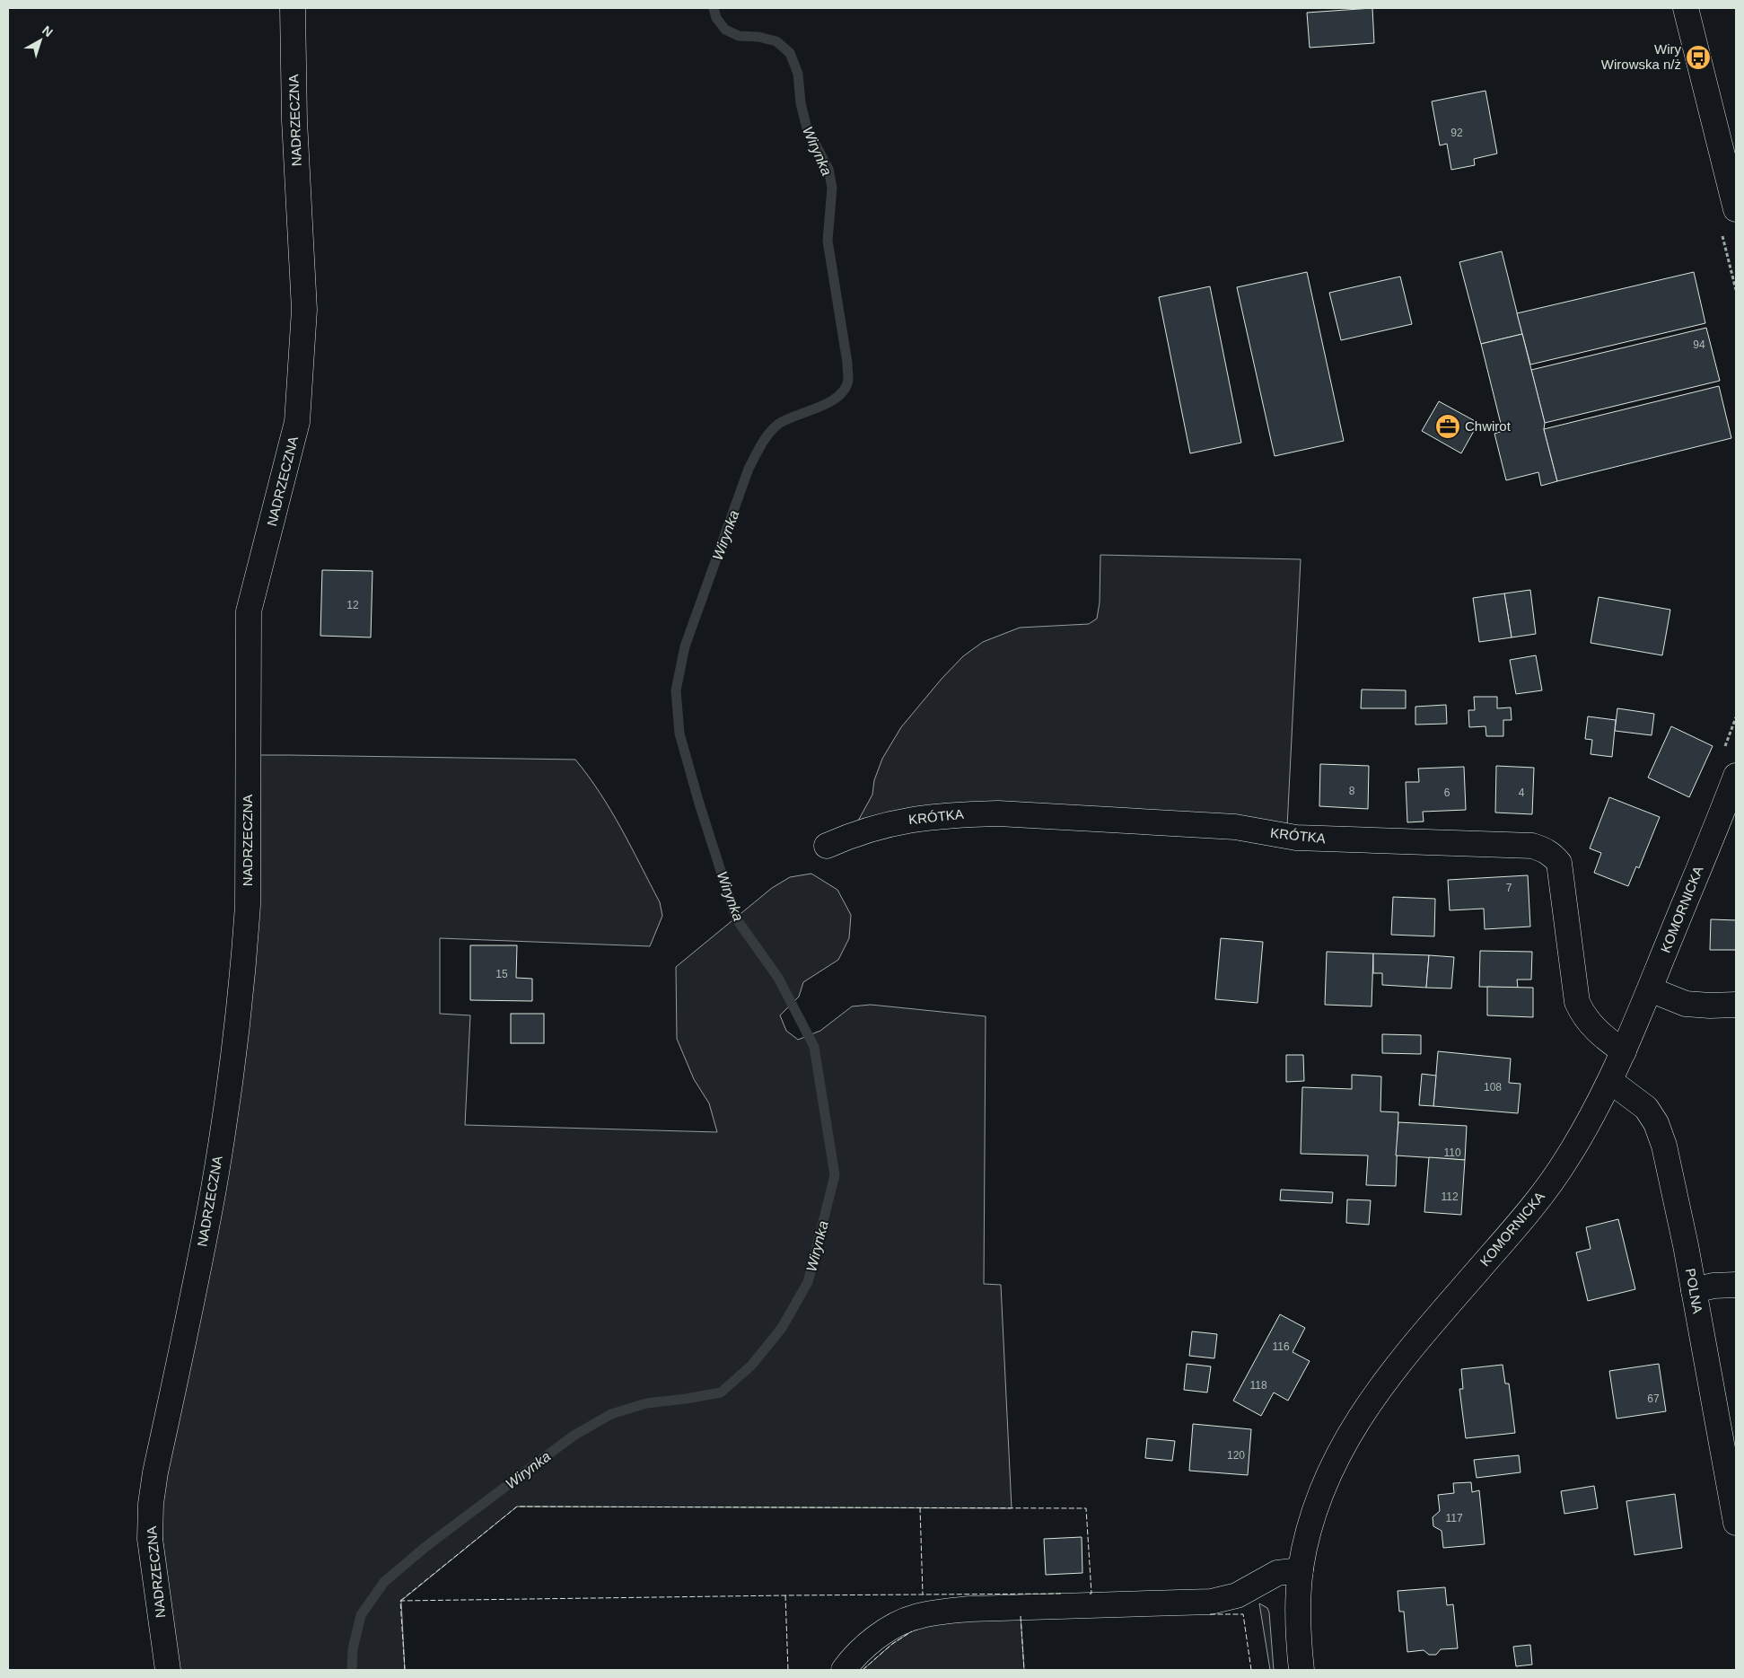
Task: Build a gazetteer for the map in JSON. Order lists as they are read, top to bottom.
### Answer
{
  "streets": {
    "street": [
      "NADRZECZNA",
      "KRÓTKA",
      "KOMORNICKA",
      "POLNA"
    ]
  },
  "crossings": [
    ["KRÓTKA", "KOMORNICKA"],
    ["KOMORNICKA", "POLNA"]
  ],
  "water": ["Wirynka"],
  "places": {
    "bus stop": ["Wiry Wirowska n/ż"],
    "office": ["Chwirot"]
  },
  "house_numbers": [
    "92",
    "94",
    "12",
    "8",
    "6",
    "4",
    "7",
    "15",
    "108",
    "110",
    "112",
    "116",
    "118",
    "67",
    "120",
    "117"
  ],
  "north": "top right"
}
